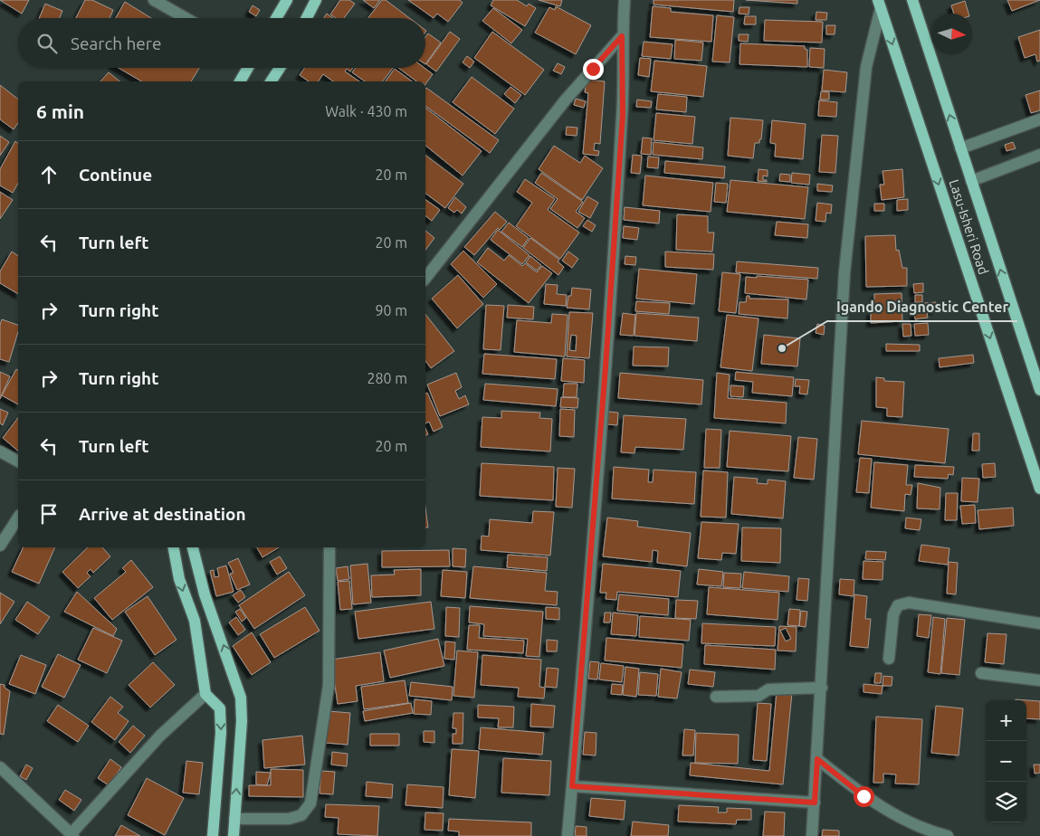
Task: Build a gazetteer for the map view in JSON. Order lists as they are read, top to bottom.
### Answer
{
  "streets": {
    "main road": ["Lasu-Isheri Road"]
  },
  "places": ["Igando Diagnostic Center"],
  "north": "right",
  "page": {
    "search": "Search here",
    "heading": ["6 min", "Walk · 430 m"],
    "list": [
      ["Continue", "20 m"],
      ["Turn left", "20 m"],
      ["Turn right", "90 m"],
      ["Turn right", "280 m"],
      ["Turn left", "20 m"],
      "Arrive at destination"
    ],
    "map_buttons": ["+", "−"]
  }
}
